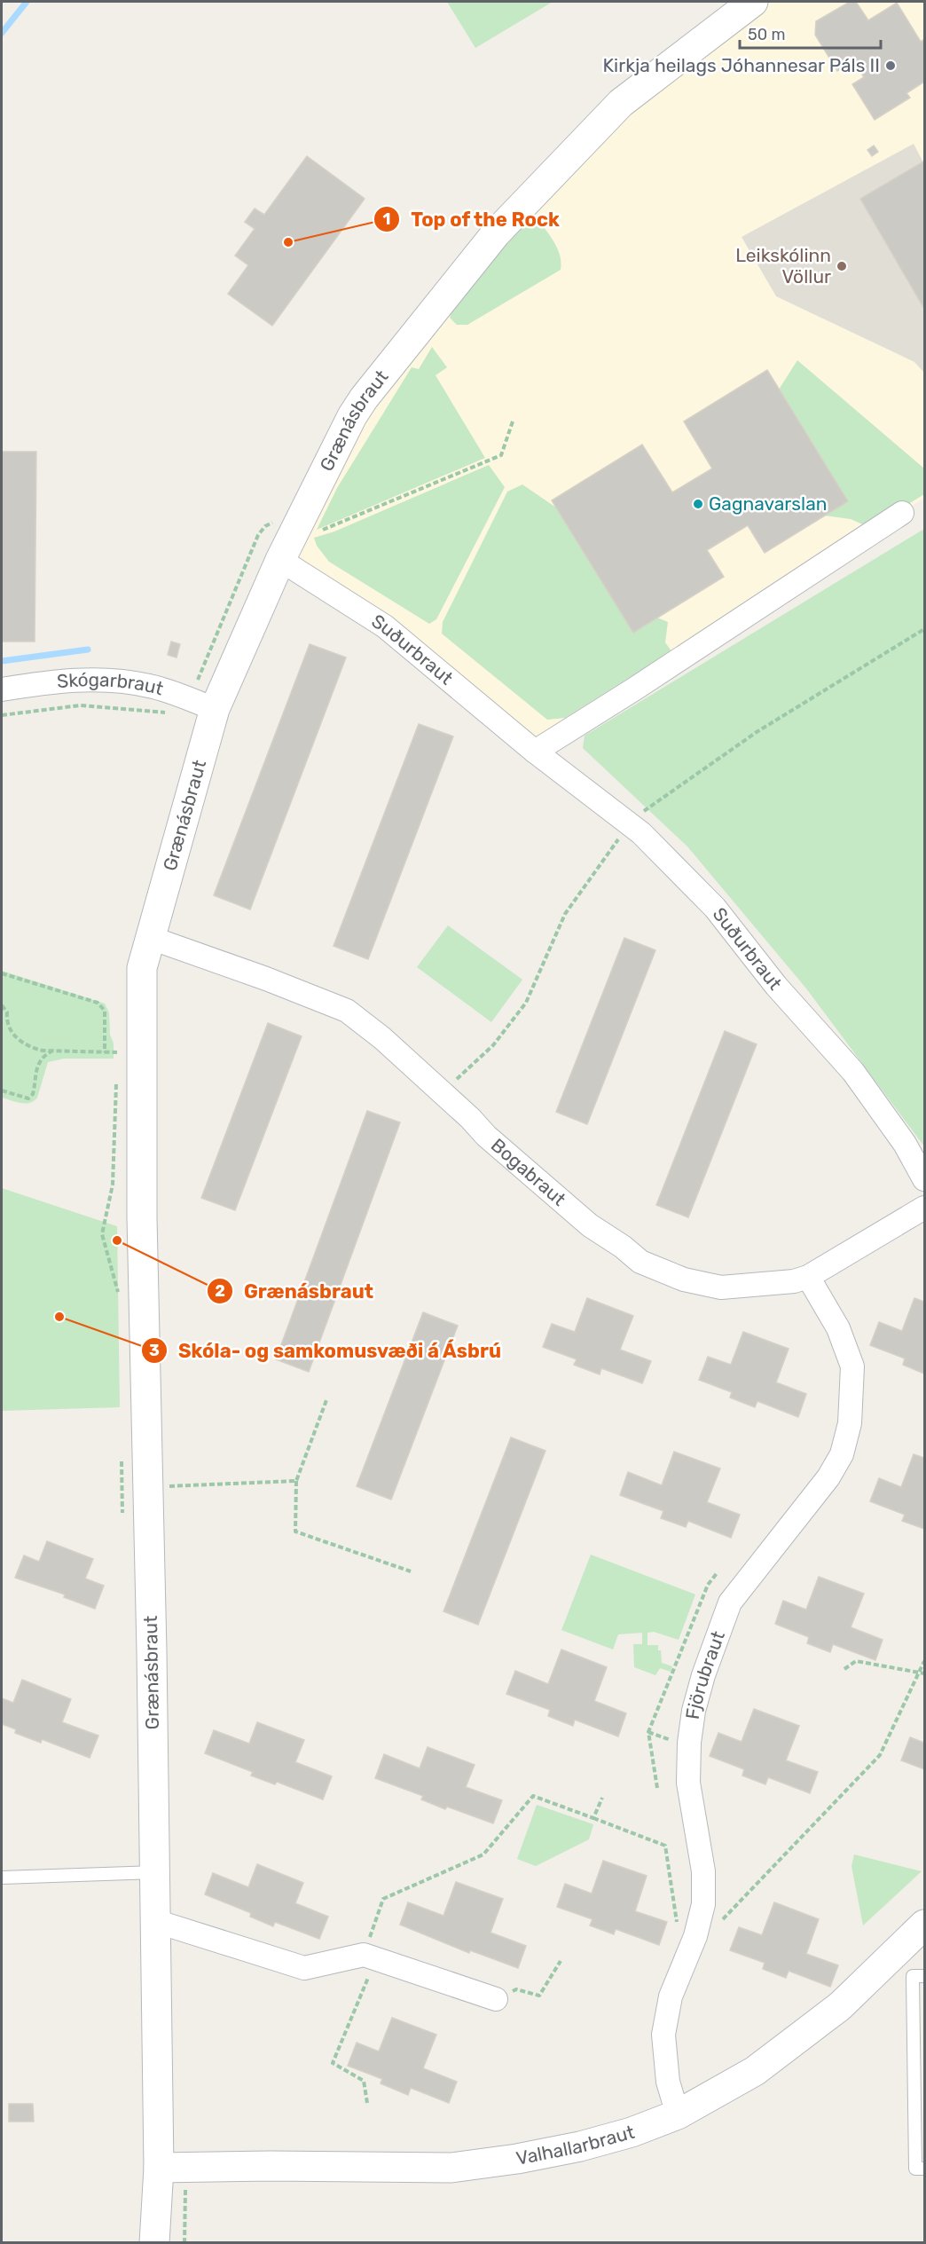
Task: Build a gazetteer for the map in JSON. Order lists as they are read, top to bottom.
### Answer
{
  "streets": {
    "street": [
      "Grænásbraut",
      "Suðurbraut",
      "Skógarbraut",
      "Bogabraut",
      "Fjörubraut",
      "Valhallarbraut"
    ]
  },
  "crossings": [
    ["Grænásbraut", "Suðurbraut"],
    ["Grænásbraut", "Skógarbraut"],
    ["Grænásbraut", "Bogabraut"],
    ["Grænásbraut", "Valhallarbraut"],
    ["Bogabraut", "Fjörubraut"],
    ["Fjörubraut", "Valhallarbraut"]
  ],
  "places": [
    "Kirkja heilags Jóhannesar Páls II",
    "Top of the Rock",
    "Leikskólinn Völlur",
    "Gagnavarslan",
    "Grænásbraut",
    "Skóla- og samkomusvæði á Ásbrú"
  ],
  "scale_bar": "50 m"
}
